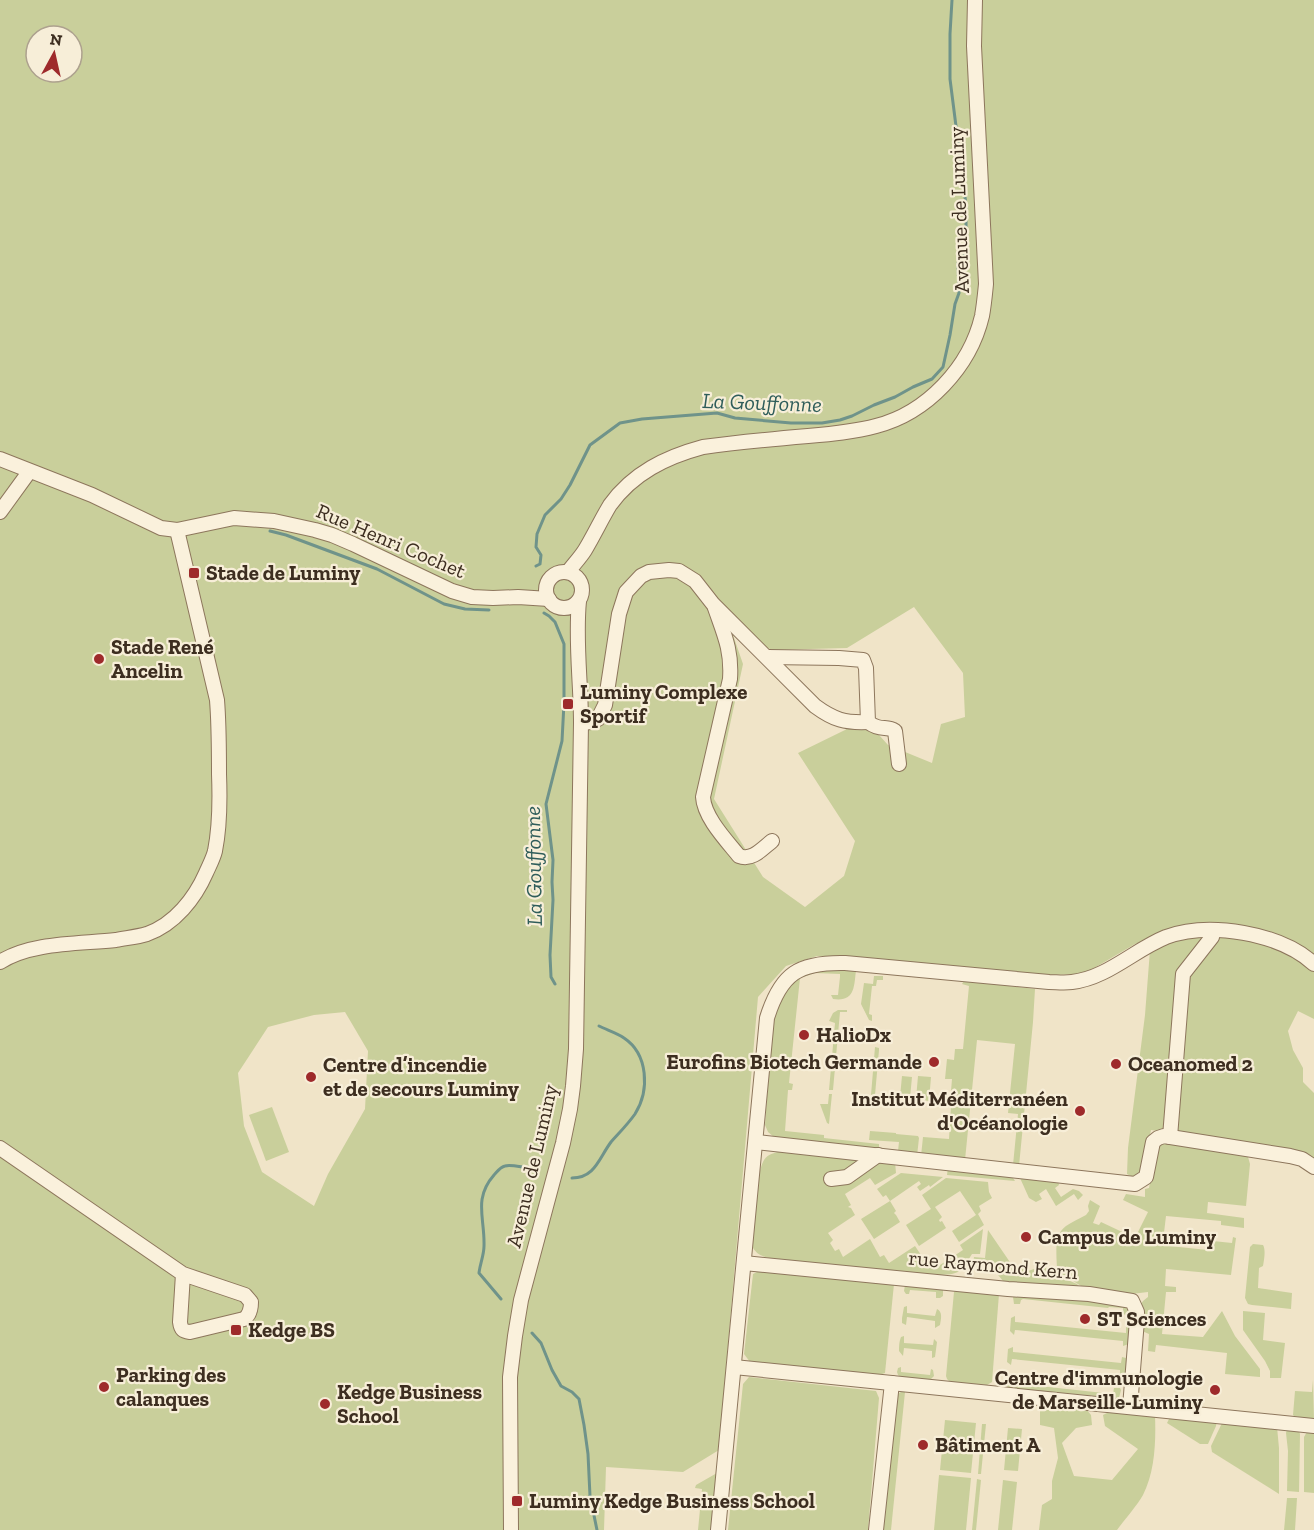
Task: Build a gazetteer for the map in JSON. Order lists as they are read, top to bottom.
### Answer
{
  "streets": {
    "street": ["Avenue de Luminy", "Rue Henri Cochet", "rue Raymond Kern"]
  },
  "crossings": [
    ["Avenue de Luminy", "Rue Henri Cochet"]
  ],
  "water": ["La Gouffonne"],
  "places": {
    "transit": [
      "Stade de Luminy",
      "Luminy Complexe Sportif",
      "Kedge BS",
      "Luminy Kedge Business School"
    ],
    "other": [
      "Stade René Ancelin",
      "HalioDx",
      "Eurofins Biotech Germande",
      "Oceanomed 2",
      "Centre d’incendie et de secours Luminy",
      "Institut Méditerranéen d'Océanologie",
      "Campus de Luminy",
      "ST Sciences",
      "Parking des calanques",
      "Centre d'immunologie de Marseille-Luminy",
      "Kedge Business School",
      "Bâtiment A"
    ]
  },
  "north": "top"
}
